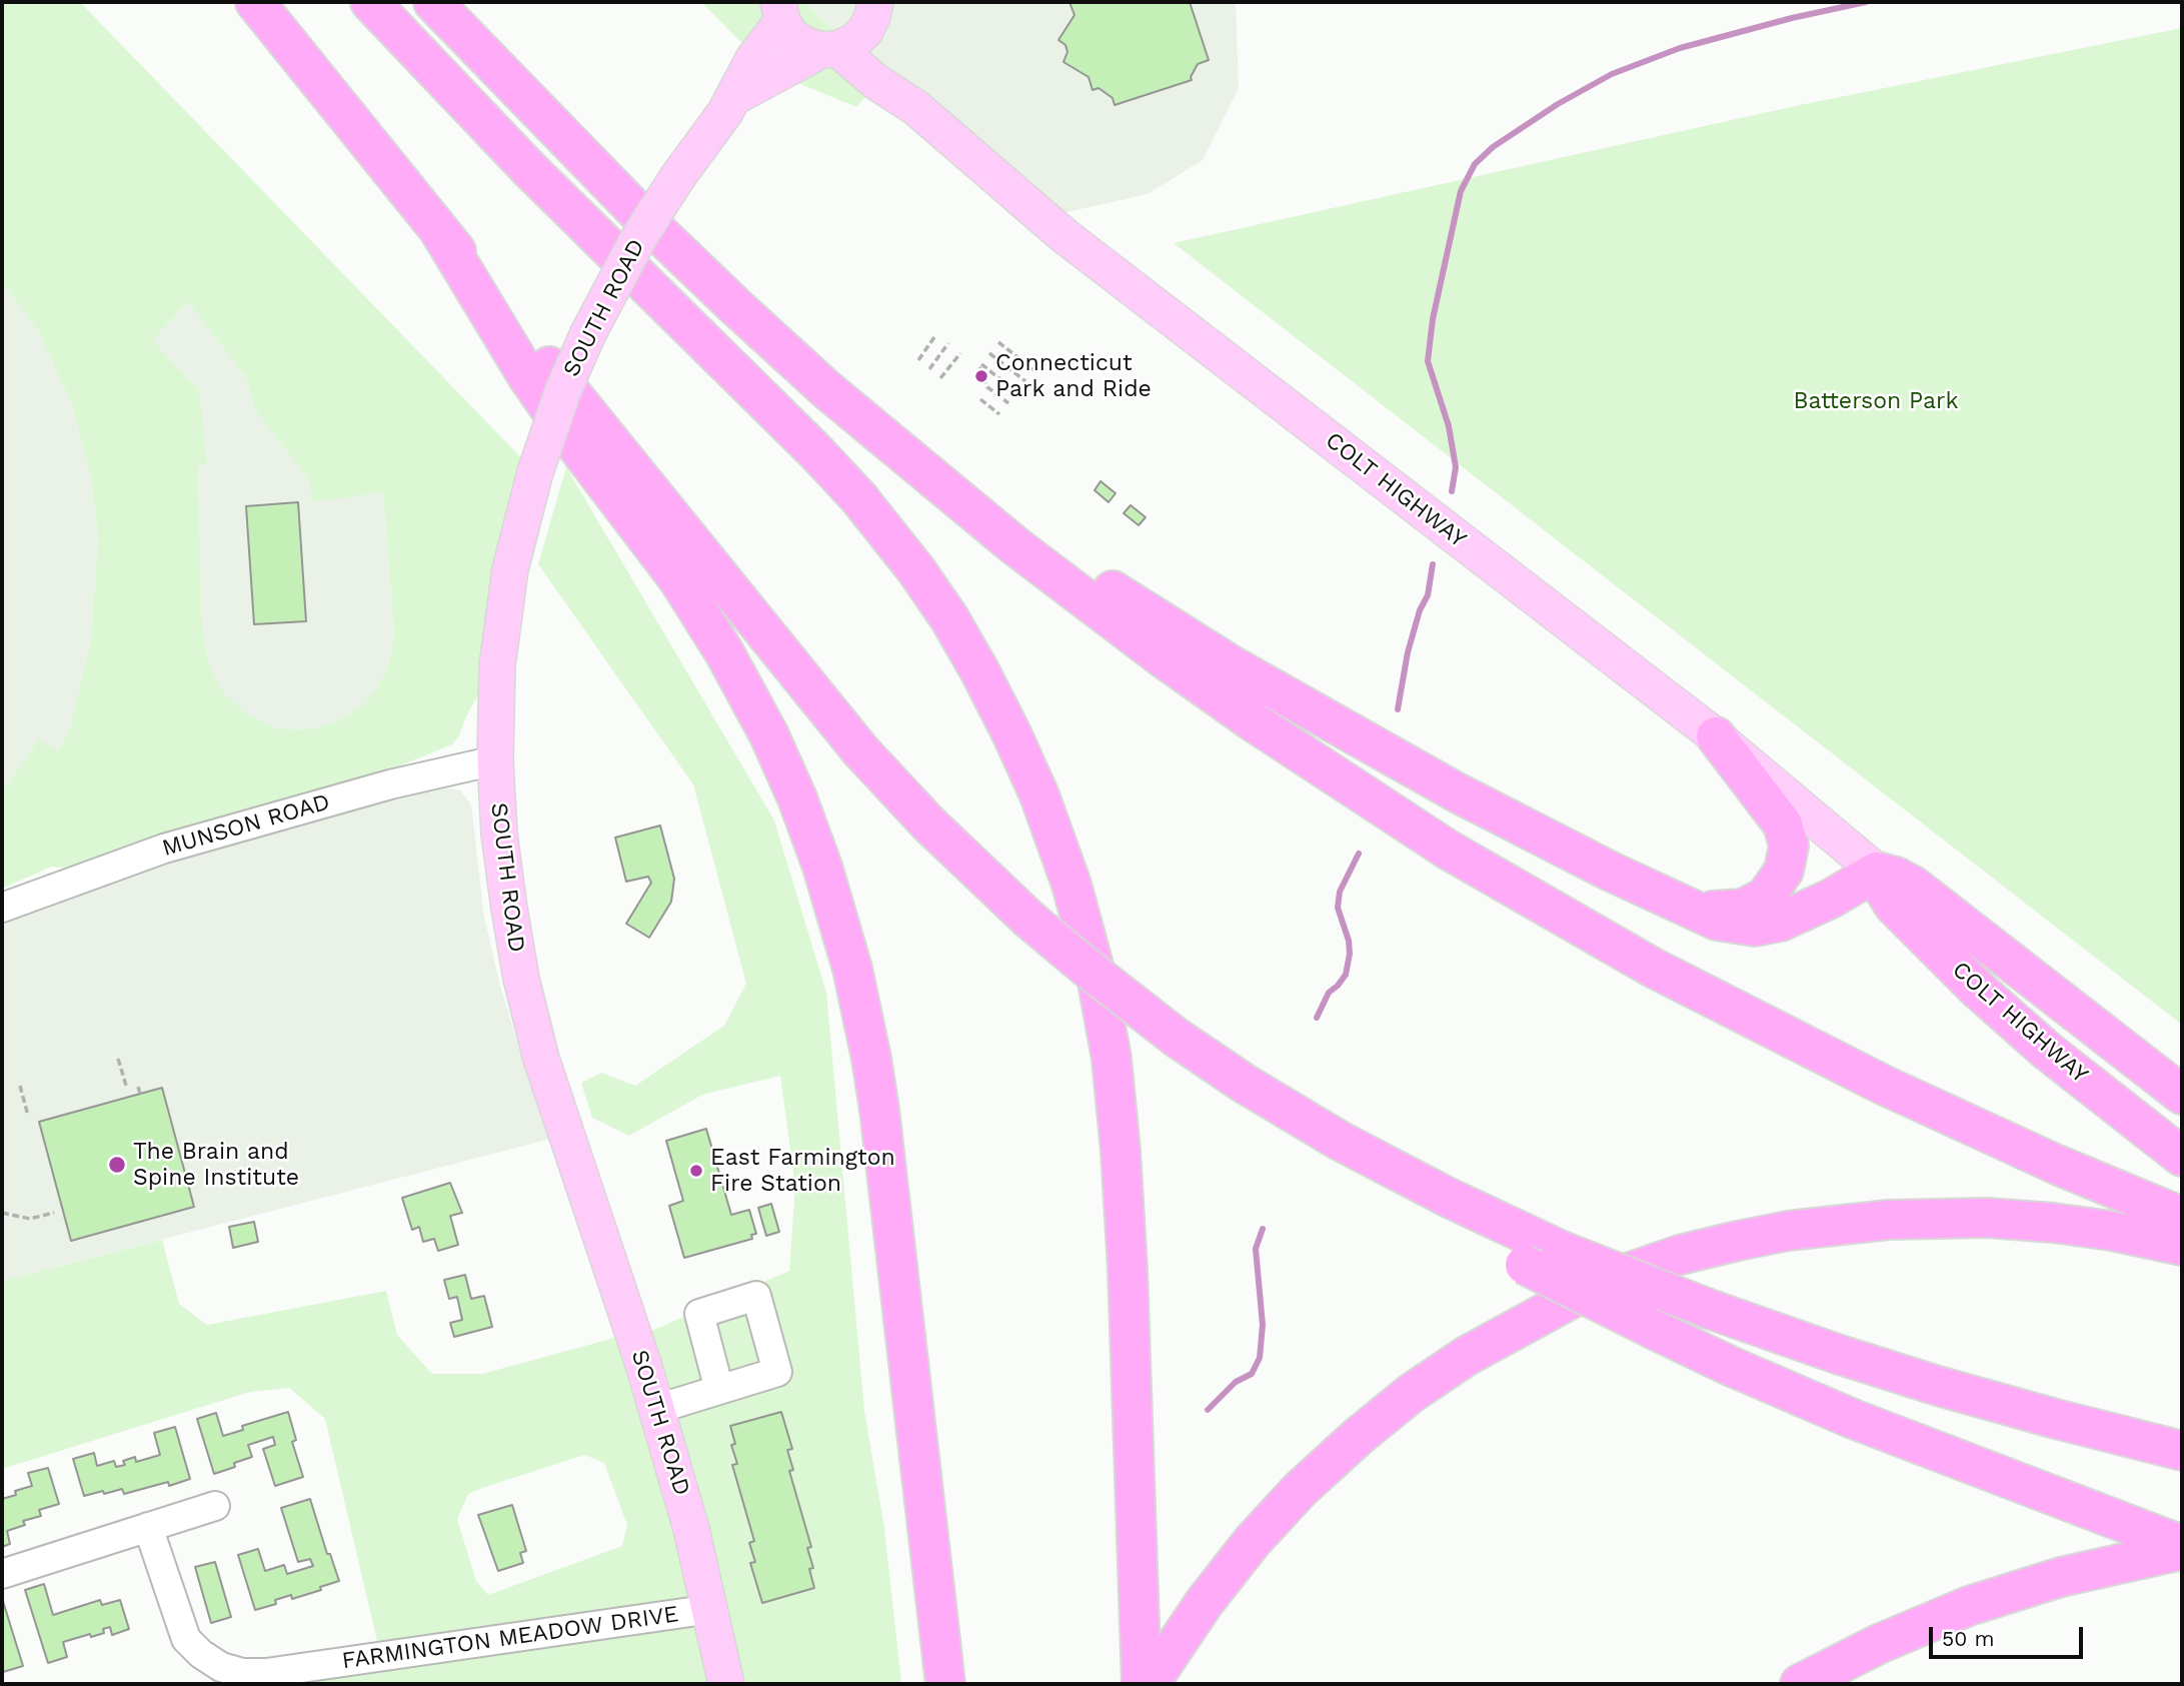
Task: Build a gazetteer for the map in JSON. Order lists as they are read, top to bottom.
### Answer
{
  "streets": {
    "highway": ["COLT HIGHWAY"],
    "main road": ["SOUTH ROAD"],
    "street": ["MUNSON ROAD", "FARMINGTON MEADOW DRIVE"]
  },
  "crossings": [
    ["SOUTH ROAD", "COLT HIGHWAY"],
    ["SOUTH ROAD", "MUNSON ROAD"],
    ["SOUTH ROAD", "FARMINGTON MEADOW DRIVE"]
  ],
  "parks": ["Batterson Park"],
  "places": ["Connecticut Park and Ride", "The Brain and Spine Institute", "East Farmington Fire Station"],
  "scale_bar": "50 m"
}
